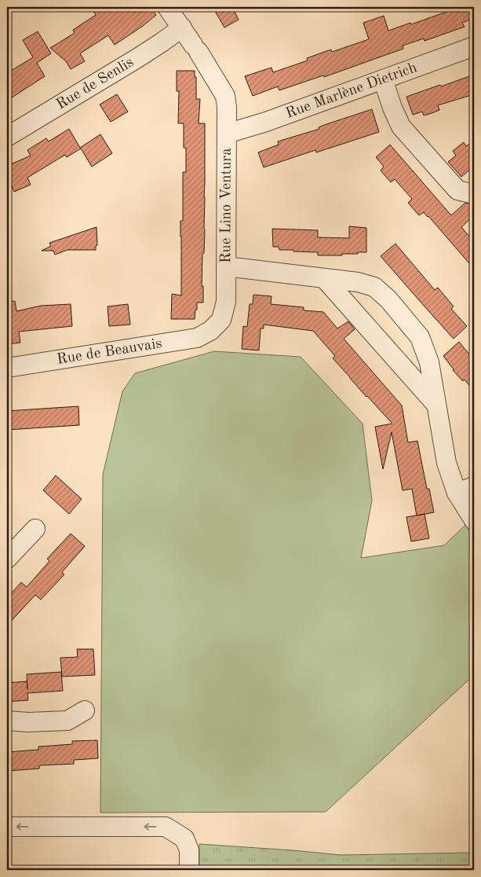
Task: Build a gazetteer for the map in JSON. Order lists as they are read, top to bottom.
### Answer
{
  "streets": {
    "street": [
      "Rue de Senlis",
      "Rue Marlène Dietrich",
      "Rue Lino Ventura",
      "Rue de Beauvais"
    ]
  },
  "crossings": [
    ["Rue de Senlis", "Rue Lino Ventura"],
    ["Rue Marlène Dietrich", "Rue Lino Ventura"],
    ["Rue Lino Ventura", "Rue de Beauvais"]
  ]
}
